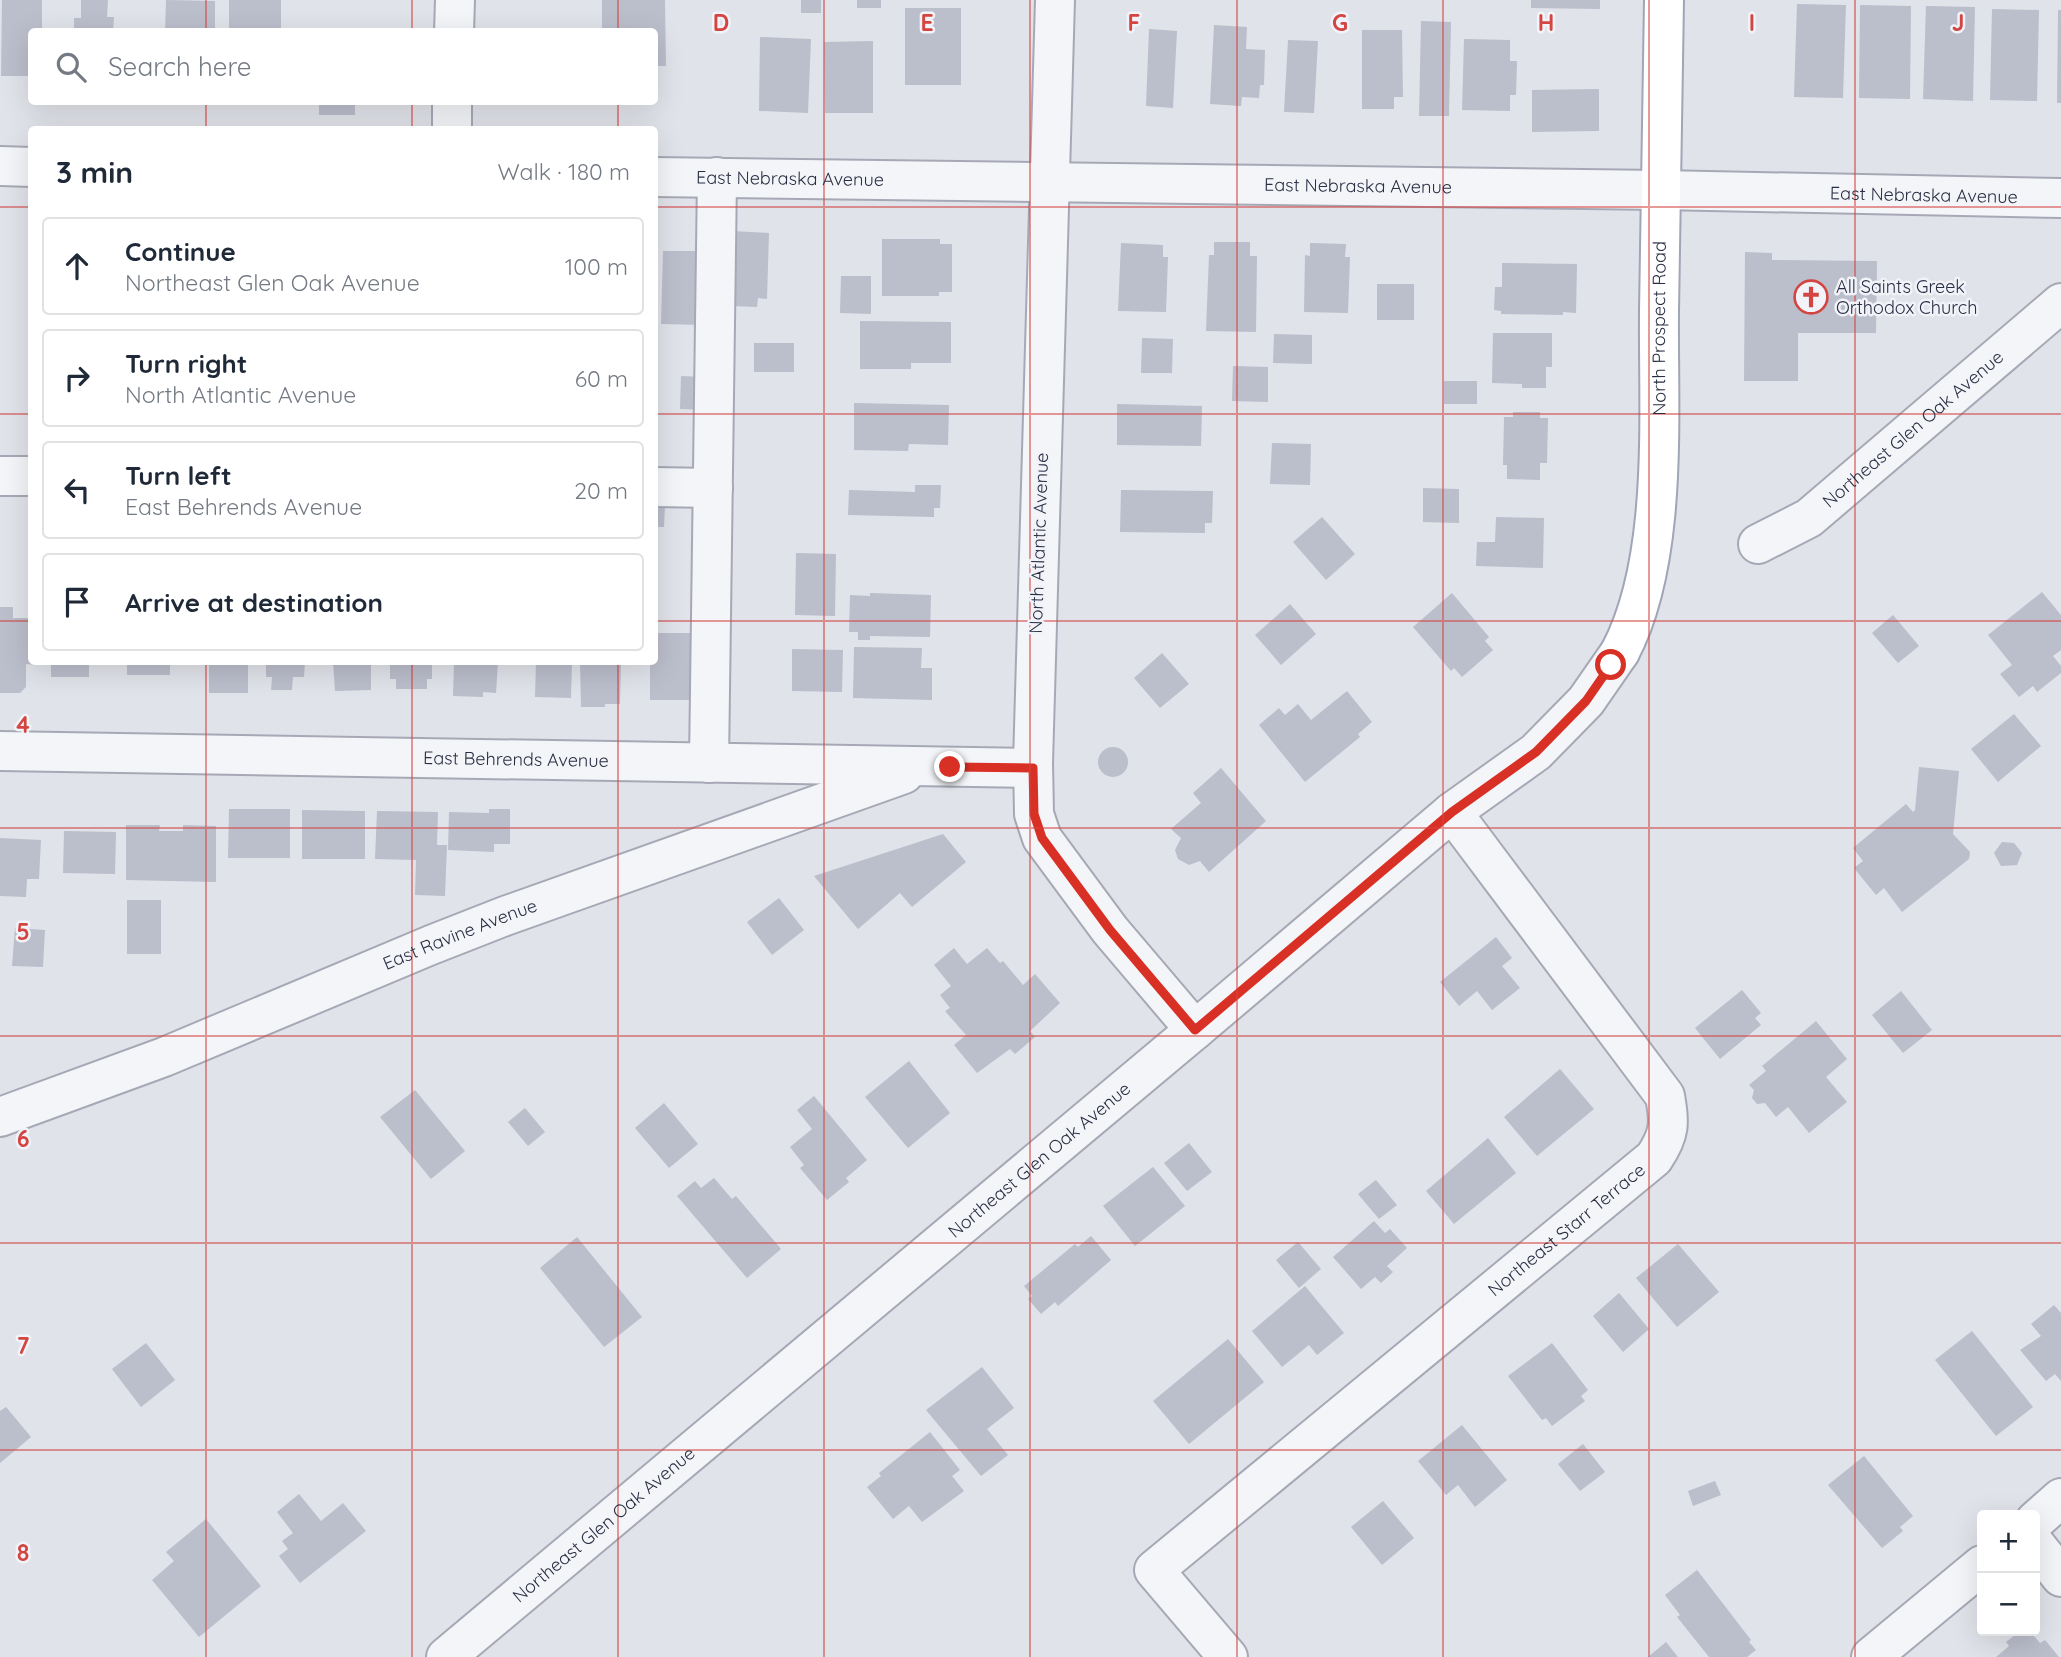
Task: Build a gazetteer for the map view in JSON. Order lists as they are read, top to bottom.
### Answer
{
  "streets": {
    "main road": ["North Prospect Road"],
    "street": [
      "East Nebraska Avenue",
      "Northeast Glen Oak Avenue",
      "North Atlantic Avenue",
      "East Behrends Avenue",
      "East Ravine Avenue",
      "Northeast Starr Terrace"
    ]
  },
  "crossings": [
    ["East Nebraska Avenue", "North Prospect Road"],
    ["East Nebraska Avenue", "North Atlantic Avenue"],
    ["North Prospect Road", "Northeast Glen Oak Avenue"],
    ["Northeast Glen Oak Avenue", "North Atlantic Avenue"],
    ["Northeast Glen Oak Avenue", "Northeast Starr Terrace"],
    ["North Atlantic Avenue", "East Behrends Avenue"],
    ["East Behrends Avenue", "East Ravine Avenue"]
  ],
  "places": {
    "church": ["All Saints Greek Orthodox Church"]
  },
  "page": {
    "search": "Search here",
    "heading": ["3 min", "Walk · 180 m"],
    "list": [
      ["Continue", "Northeast Glen Oak Avenue", "100 m"],
      ["Turn right", "North Atlantic Avenue", "60 m"],
      ["Turn left", "East Behrends Avenue", "20 m"],
      "Arrive at destination"
    ],
    "map_buttons": ["+", "−"]
  },
  "grid": {
    "columns": [
      "D",
      "E",
      "F",
      "G",
      "H",
      "I",
      "J"
    ],
    "rows": [
      "4",
      "5",
      "6",
      "7",
      "8"
    ]
  }
}
